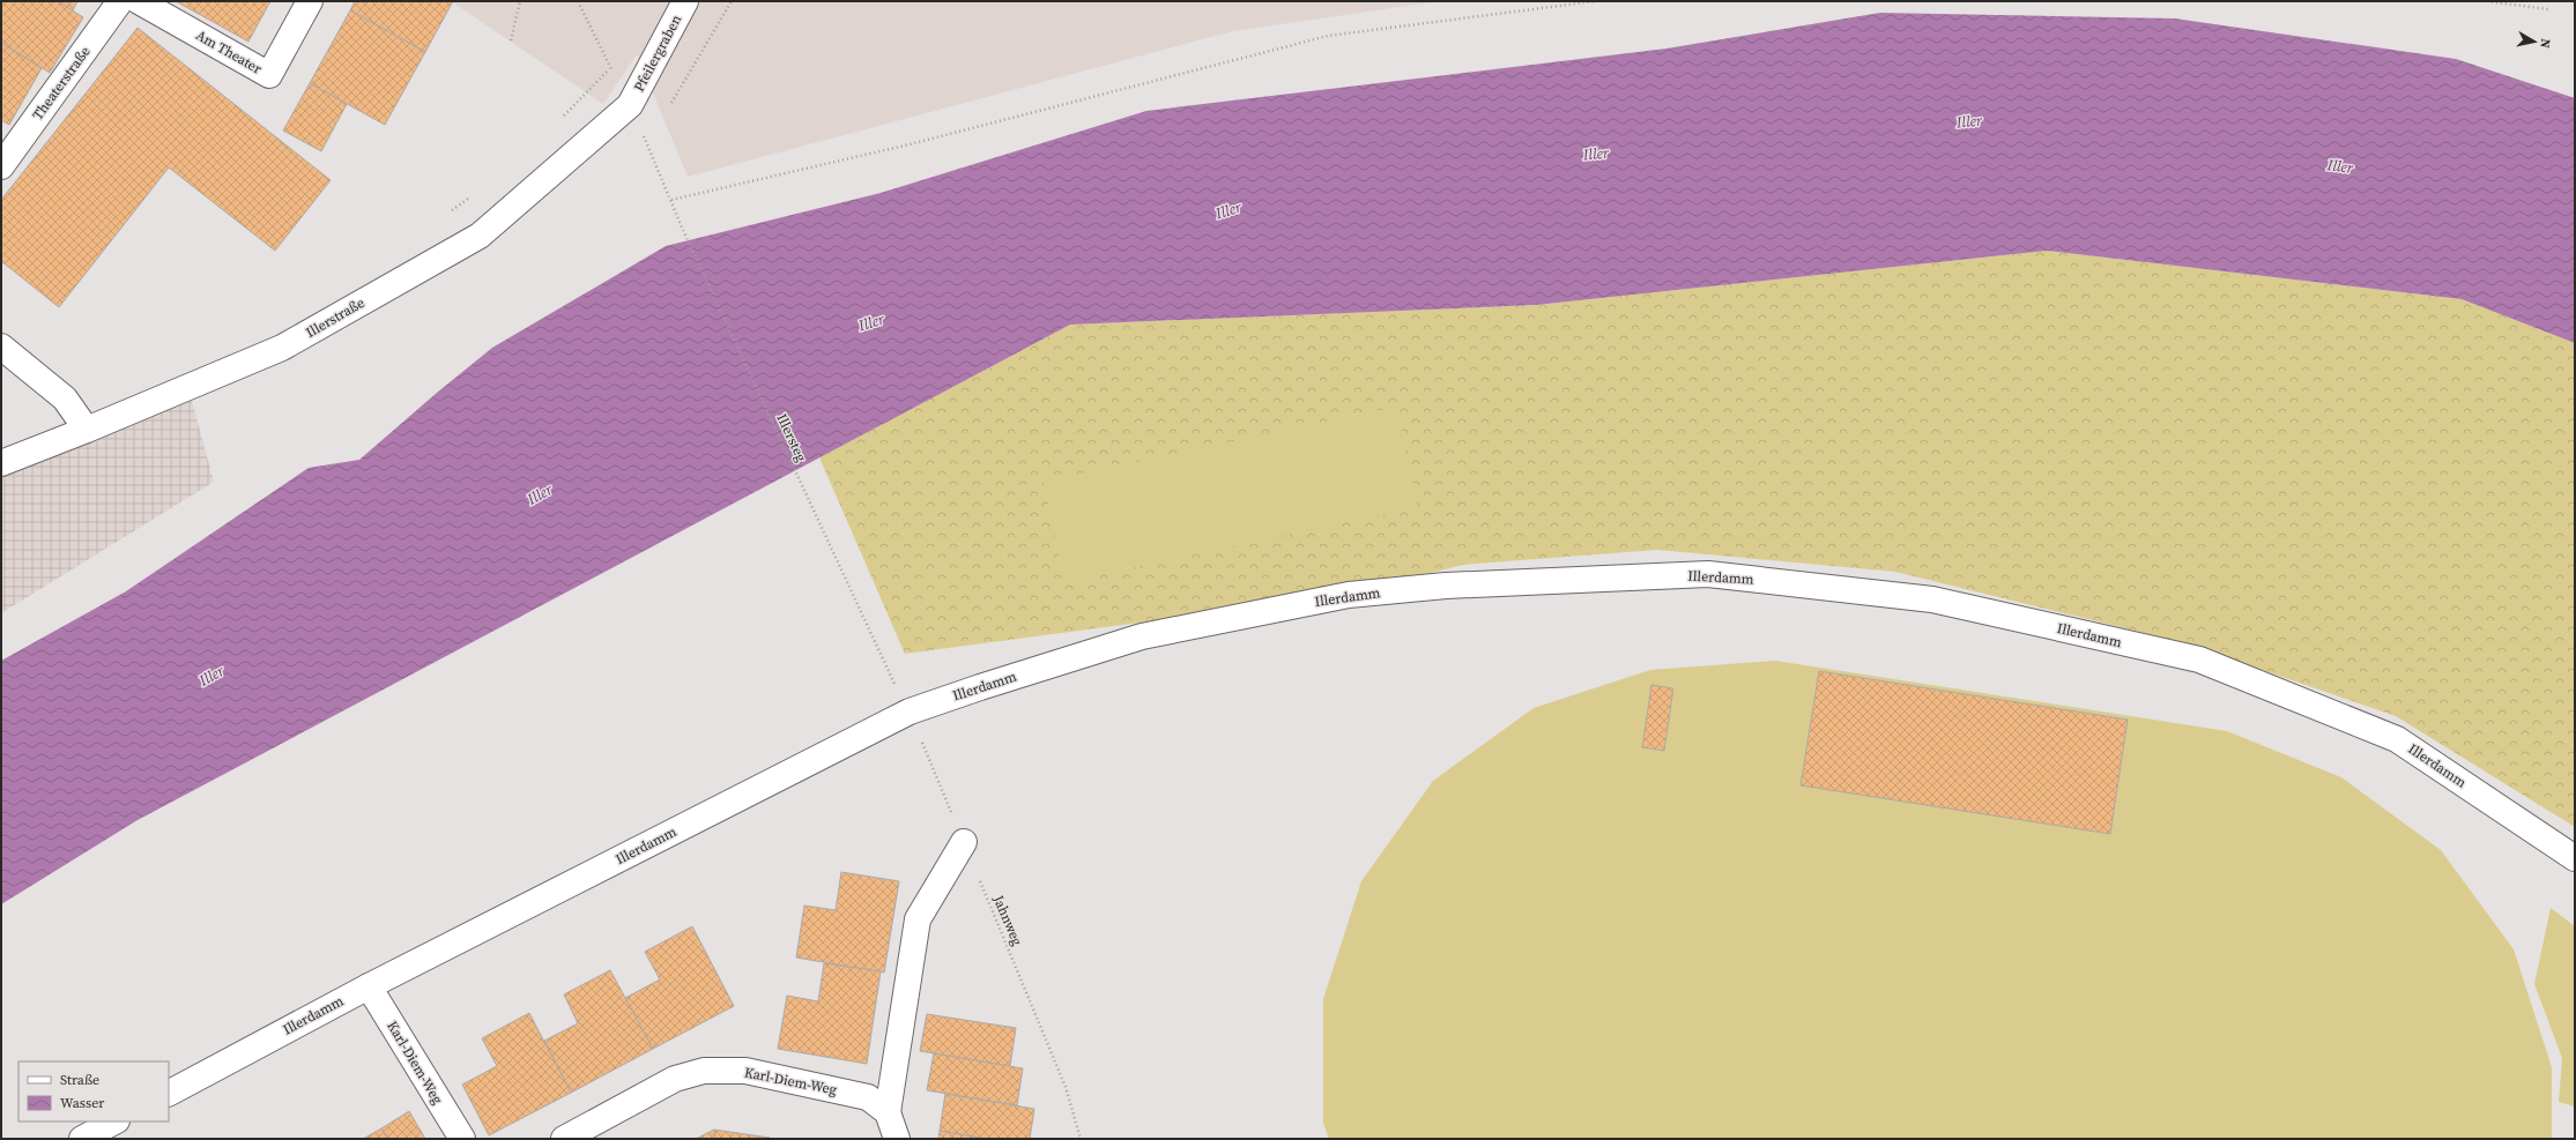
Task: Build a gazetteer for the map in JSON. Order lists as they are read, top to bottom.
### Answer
{
  "streets": {
    "street": [
      "Am Theater",
      "Pfeilergraben",
      "Theaterstraße",
      "Illerstraße",
      "Illerdamm",
      "Karl-Diem-Weg"
    ],
    "path": ["Illersteg", "Jahnweg"]
  },
  "crossings": [
    ["Pfeilergraben", "Illerstraße"],
    ["Illerdamm", "Jahnweg"],
    ["Illerdamm", "Karl-Diem-Weg"]
  ],
  "water": ["Iller"],
  "legend": ["Straße", "Wasser"],
  "north": "right"
}
